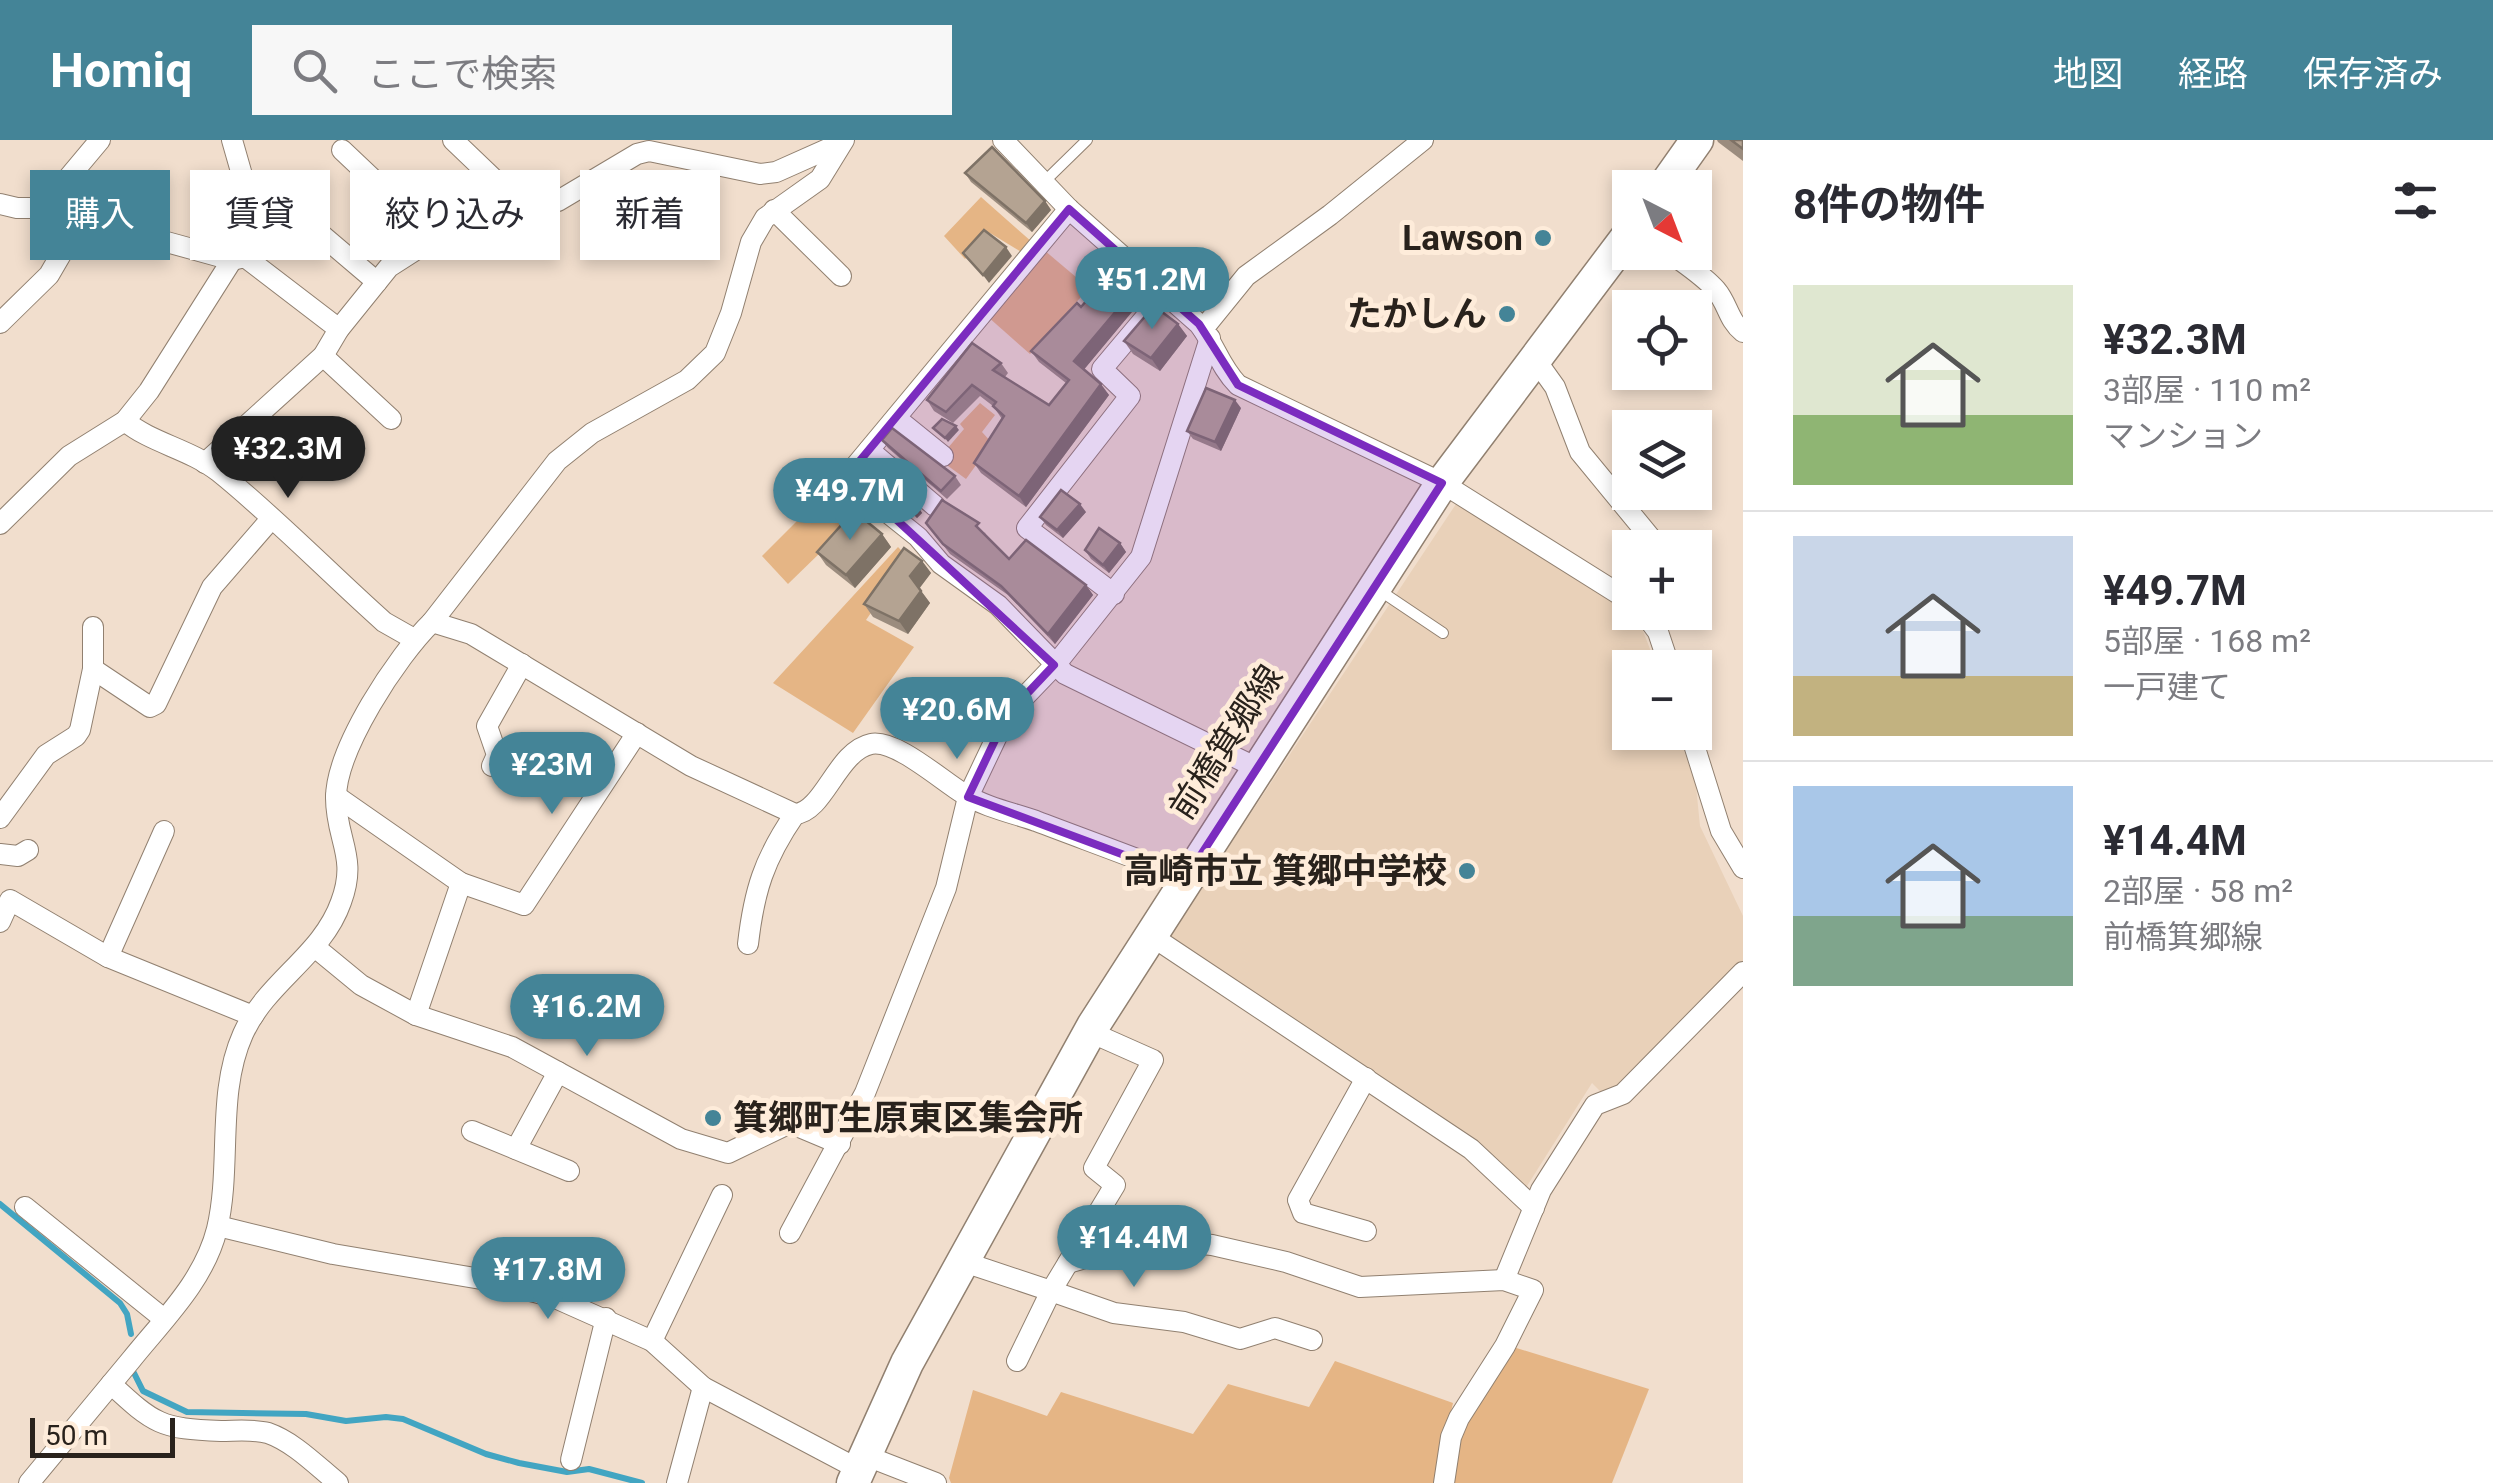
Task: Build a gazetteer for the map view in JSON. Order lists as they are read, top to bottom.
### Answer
{
  "streets": {
    "main road": ["前橋箕郷線"]
  },
  "places": [
    "Lawson",
    "たかしん",
    "高崎市立 箕郷中学校",
    "箕郷町生原東区集会所"
  ],
  "scale_bar": "50 m",
  "north": "bottom right",
  "page": {
    "header": "Homiq",
    "search": "ここで検索",
    "nav": ["地図", "経路", "保存済み"],
    "heading": "8件の物件",
    "map_buttons": ["+", "−"],
    "chip": [
      "購入",
      "賃貸",
      "絞り込み",
      "新着"
    ],
    "price": [
      "¥51.2M",
      "¥32.3M",
      "¥49.7M",
      "¥20.6M",
      "¥23M",
      "¥16.2M",
      "¥14.4M",
      "¥17.8M"
    ],
    "list": [
      {
        "name": "¥32.3M",
        "note": "3部屋 · 110 m² · マンション"
      },
      {
        "name": "¥49.7M",
        "note": "5部屋 · 168 m² · 一戸建て"
      },
      {
        "name": "¥14.4M",
        "note": "2部屋 · 58 m² · 前橋箕郷線"
      }
    ],
    "scale": "50 m"
  }
}
